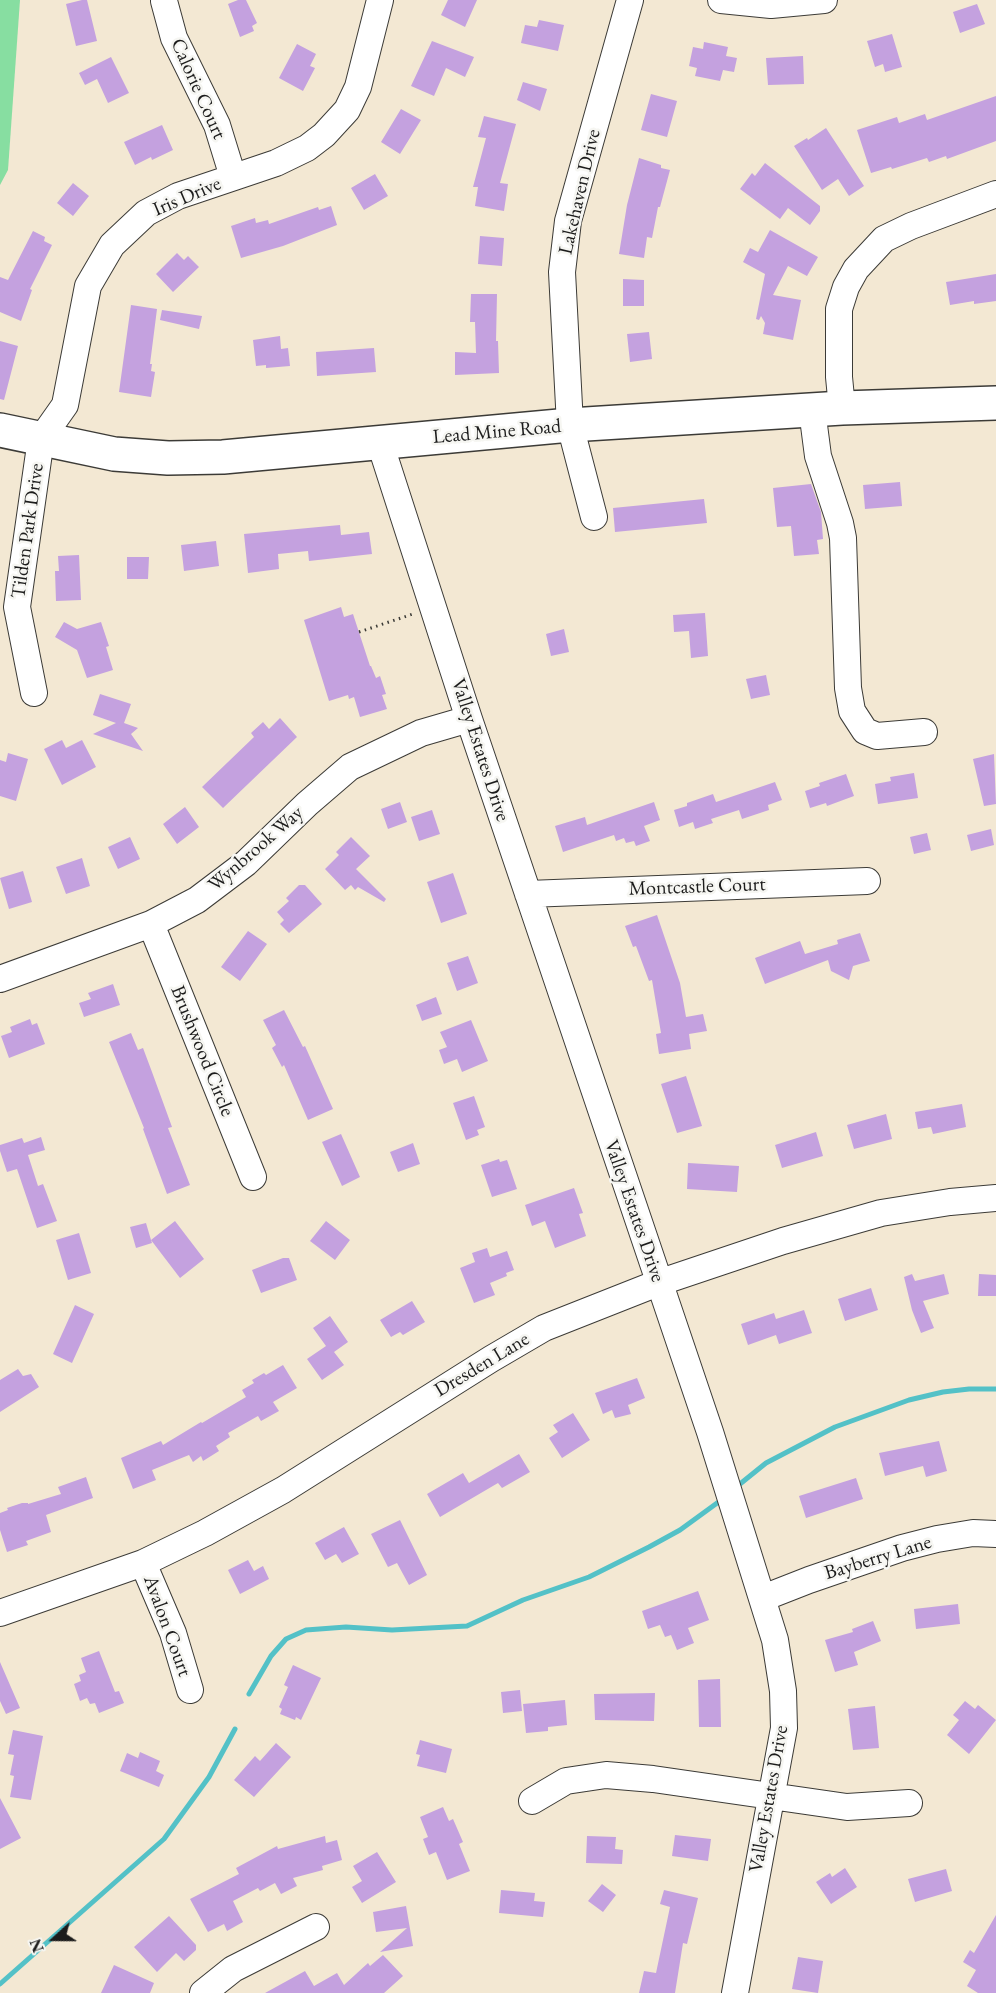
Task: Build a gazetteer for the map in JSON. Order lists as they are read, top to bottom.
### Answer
{
  "streets": {
    "main road": ["Lead Mine Road"],
    "street": [
      "Calorie Court",
      "Lakehaven Drive",
      "Iris Drive",
      "Tilden Park Drive",
      "Valley Estates Drive",
      "Wynbrook Way",
      "Montcastle Court",
      "Brushwood Circle",
      "Dresden Lane",
      "Bayberry Lane",
      "Avalon Court"
    ]
  },
  "crossings": [
    ["Calorie Court", "Iris Drive"],
    ["Lakehaven Drive", "Lead Mine Road"],
    ["Iris Drive", "Lead Mine Road"],
    ["Iris Drive", "Tilden Park Drive"],
    ["Lead Mine Road", "Tilden Park Drive"],
    ["Lead Mine Road", "Valley Estates Drive"],
    ["Valley Estates Drive", "Wynbrook Way"],
    ["Valley Estates Drive", "Montcastle Court"],
    ["Valley Estates Drive", "Dresden Lane"],
    ["Valley Estates Drive", "Bayberry Lane"],
    ["Wynbrook Way", "Brushwood Circle"],
    ["Dresden Lane", "Avalon Court"]
  ],
  "north": "left"
}
